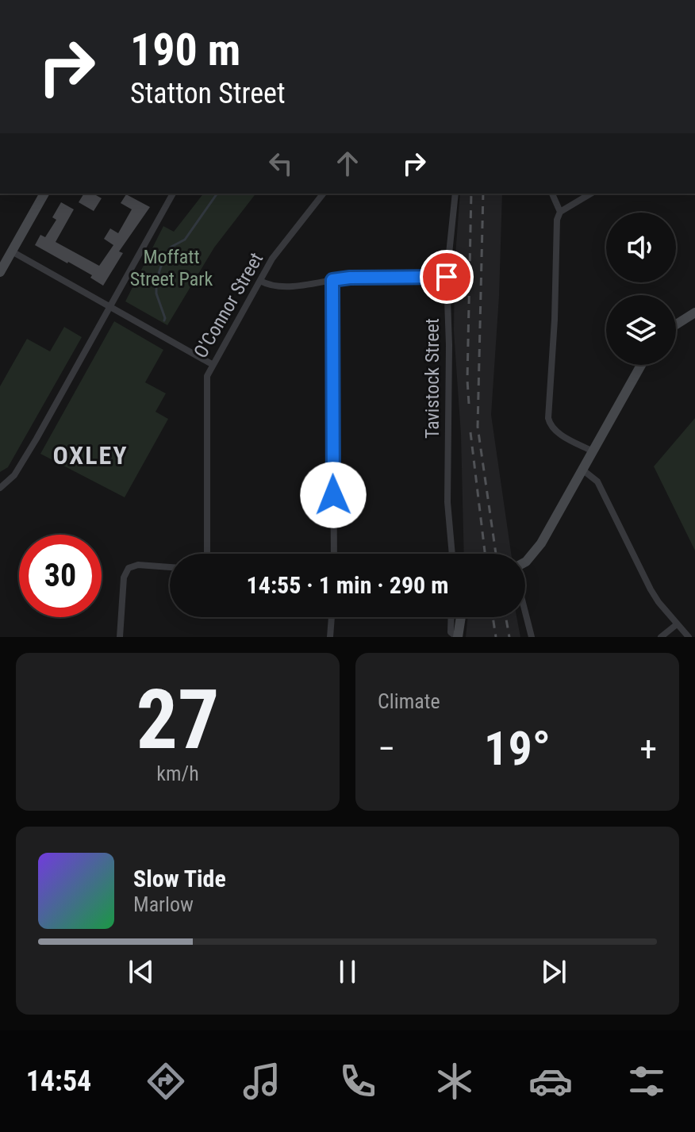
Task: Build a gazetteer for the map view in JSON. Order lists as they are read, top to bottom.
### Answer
{
  "streets": {
    "street": ["O'Connor Street", "Tavistock Street"]
  },
  "districts": ["OXLEY"],
  "parks": ["Moffatt Street Park"],
  "page": {
    "turn": ["190 m", "Statton Street"],
    "limit": "30",
    "trip": "14:55 · 1 min · 290 m",
    "tile": [
      ["27", "km/h"],
      "Climate"
    ],
    "heat": ["−", "19°", "+"],
    "song": ["Slow Tide", "Marlow"],
    "tabs": "14:54"
  }
}
